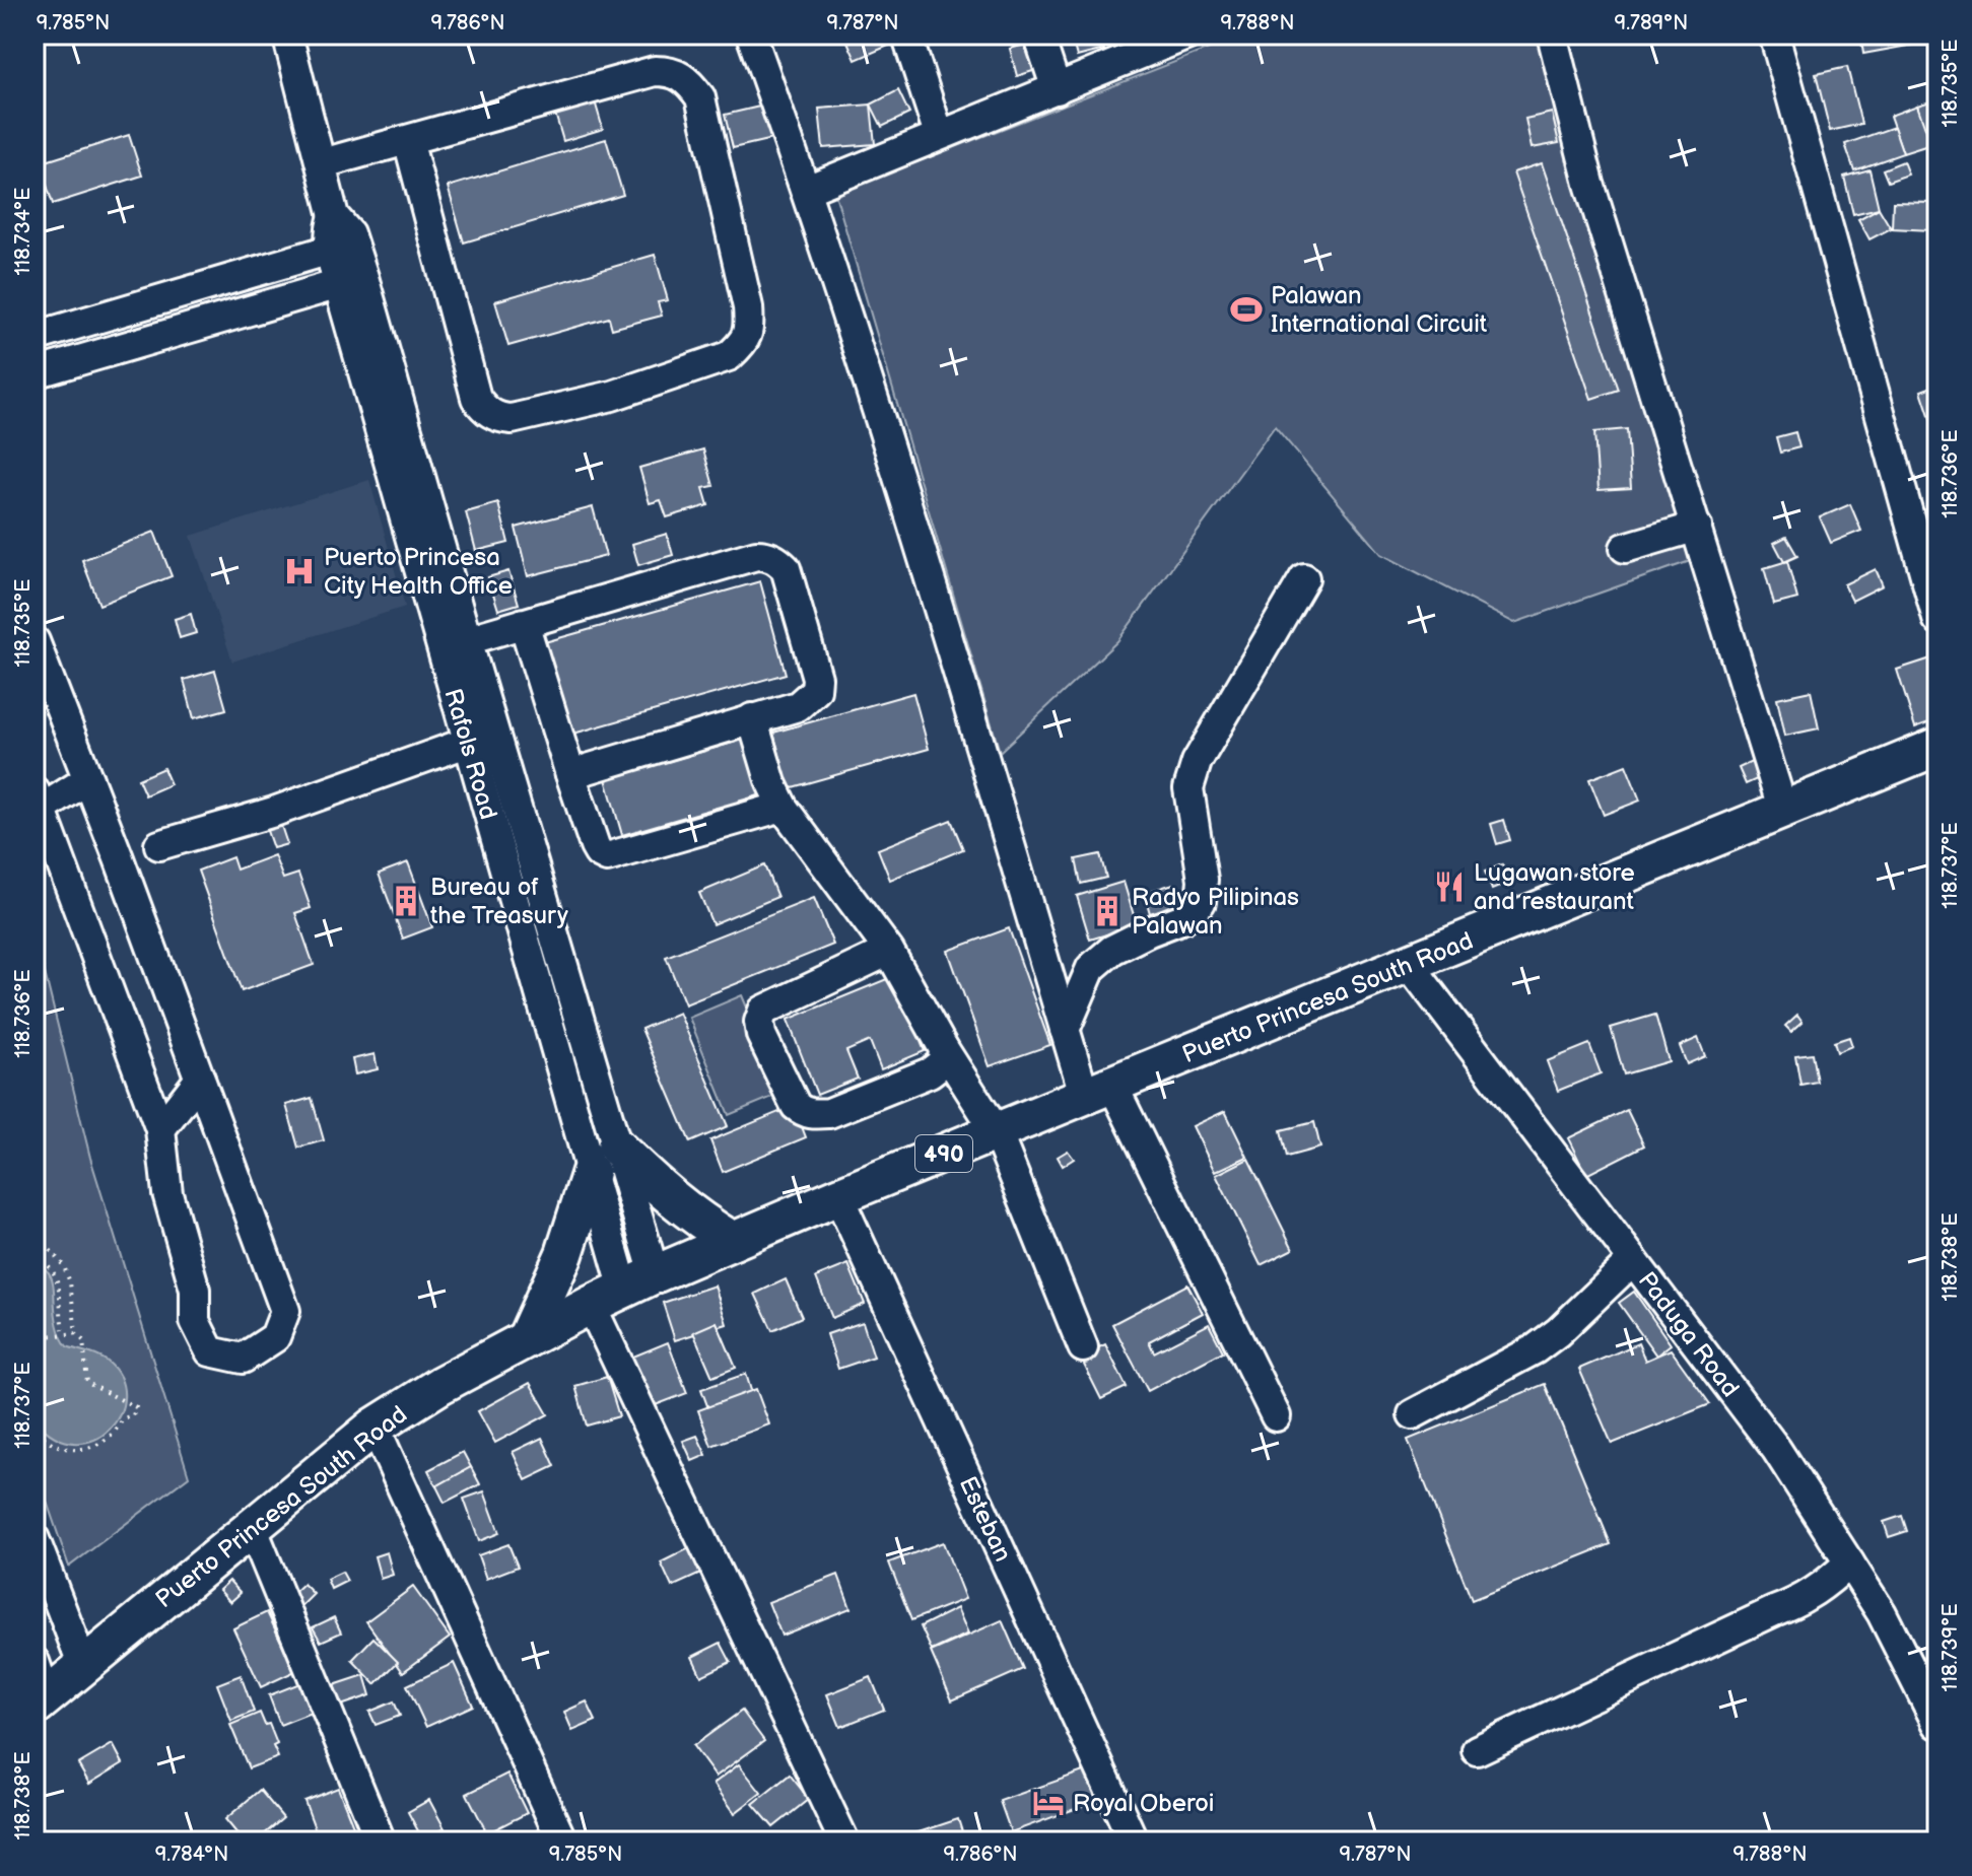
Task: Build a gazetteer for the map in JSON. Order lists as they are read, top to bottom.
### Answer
{
  "streets": {
    "main road": ["Puerto Princesa South Road", "490"],
    "street": ["Rafols Road", "Paduga Road", "Esteban"]
  },
  "crossings": [
    ["Rafols Road", "Puerto Princesa South Road"],
    ["Puerto Princesa South Road", "Paduga Road"],
    ["Puerto Princesa South Road", "Esteban"]
  ],
  "places": {
    "sports": ["Palawan International Circuit"],
    "hospital": ["Puerto Princesa City Health Office"],
    "restaurant": ["Lugawan store and restaurant"],
    "building": ["Bureau of the Treasury", "Radyo Pilipinas Palawan"],
    "hotel": ["Royal Oberoi"]
  },
  "coordinates": [
    "9.785°N",
    "9.786°N",
    "9.787°N",
    "9.788°N",
    "9.789°N",
    "118.735°E",
    "118.734°E",
    "118.736°E",
    "118.737°E",
    "118.738°E",
    "118.739°E",
    "9.784°N"
  ]
}
